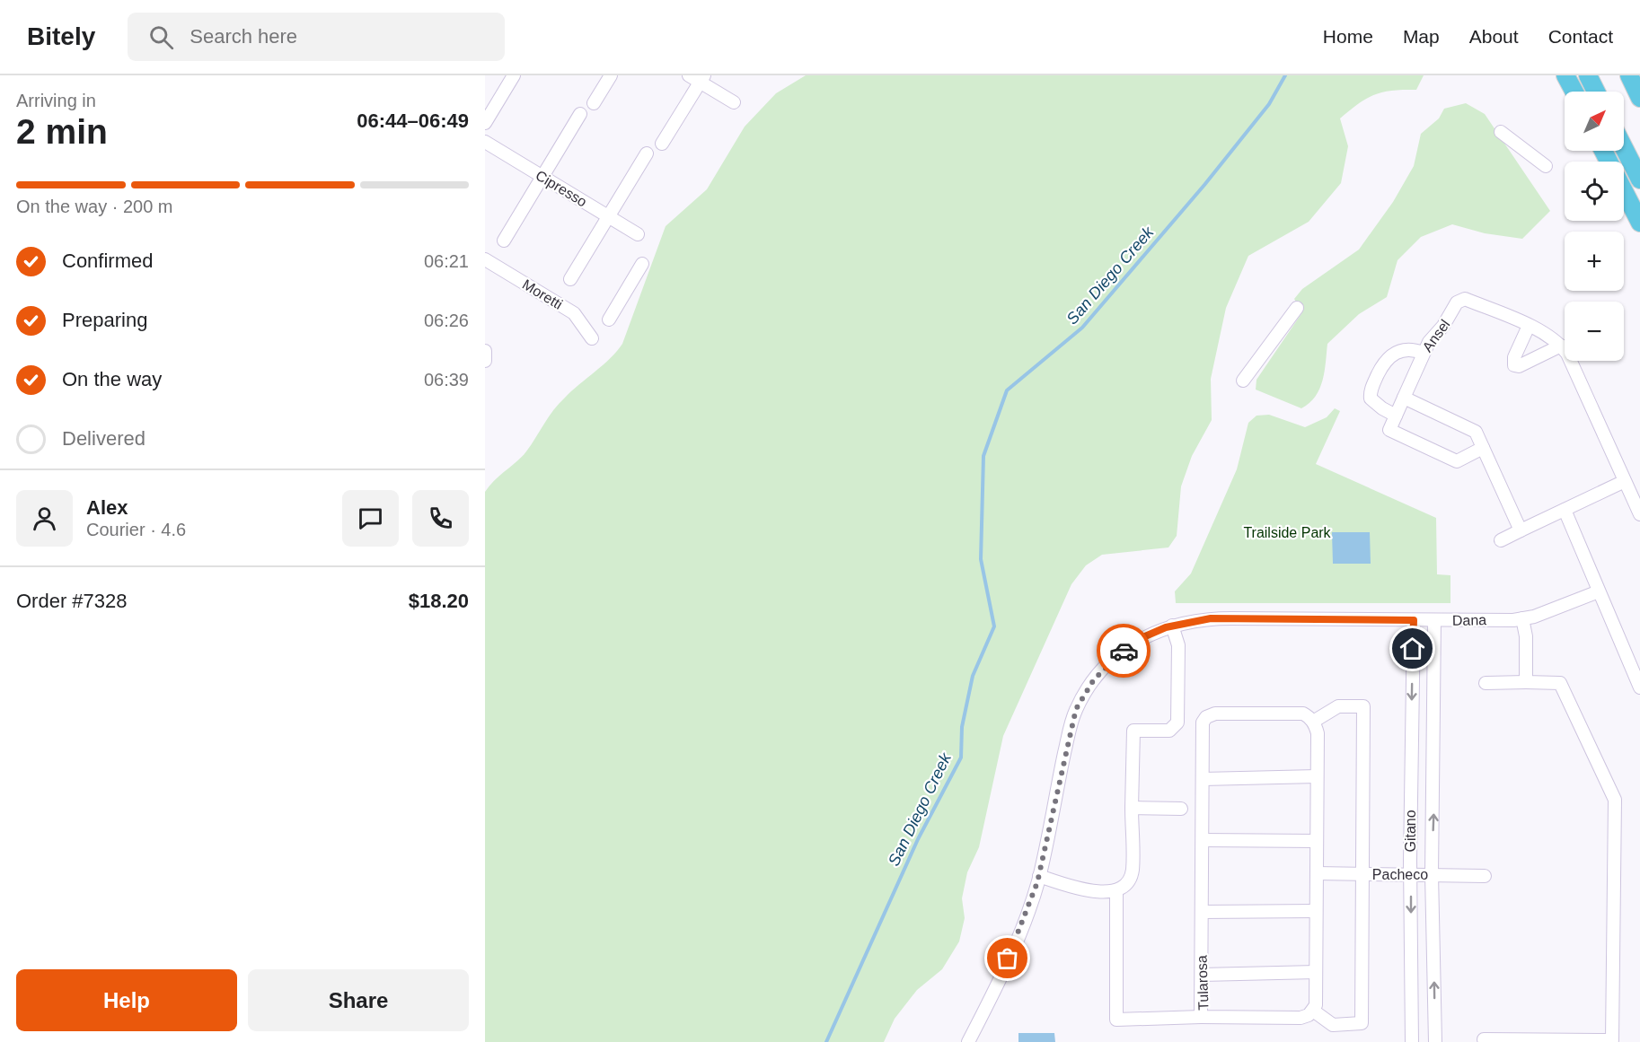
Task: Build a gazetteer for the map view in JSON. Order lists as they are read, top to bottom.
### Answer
{
  "streets": {
    "street": [
      "Cipresso",
      "Moretti",
      "Ansel",
      "Dana",
      "Gitano",
      "Pacheco",
      "Tularosa"
    ]
  },
  "crossings": [
    ["Dana", "Gitano"],
    ["Gitano", "Pacheco"]
  ],
  "water": ["San Diego Creek"],
  "parks": ["Trailside Park"],
  "north": "top right",
  "page": {
    "header": "Bitely",
    "search": "Search here",
    "nav": [
      "Home",
      "Map",
      "About",
      "Contact"
    ],
    "heading": ["2 min", "Arriving in", "06:44–06:49"],
    "panel": [
      "Alex",
      "Courier · 4.6",
      "Order #7328",
      "$18.20"
    ],
    "map_buttons": ["+", "−"],
    "bar": "On the way · 200 m",
    "list": [
      ["Confirmed", "06:21"],
      ["Preparing", "06:26"],
      ["On the way", "06:39"],
      "Delivered"
    ],
    "buttons": ["Help", "Share"]
  }
}
